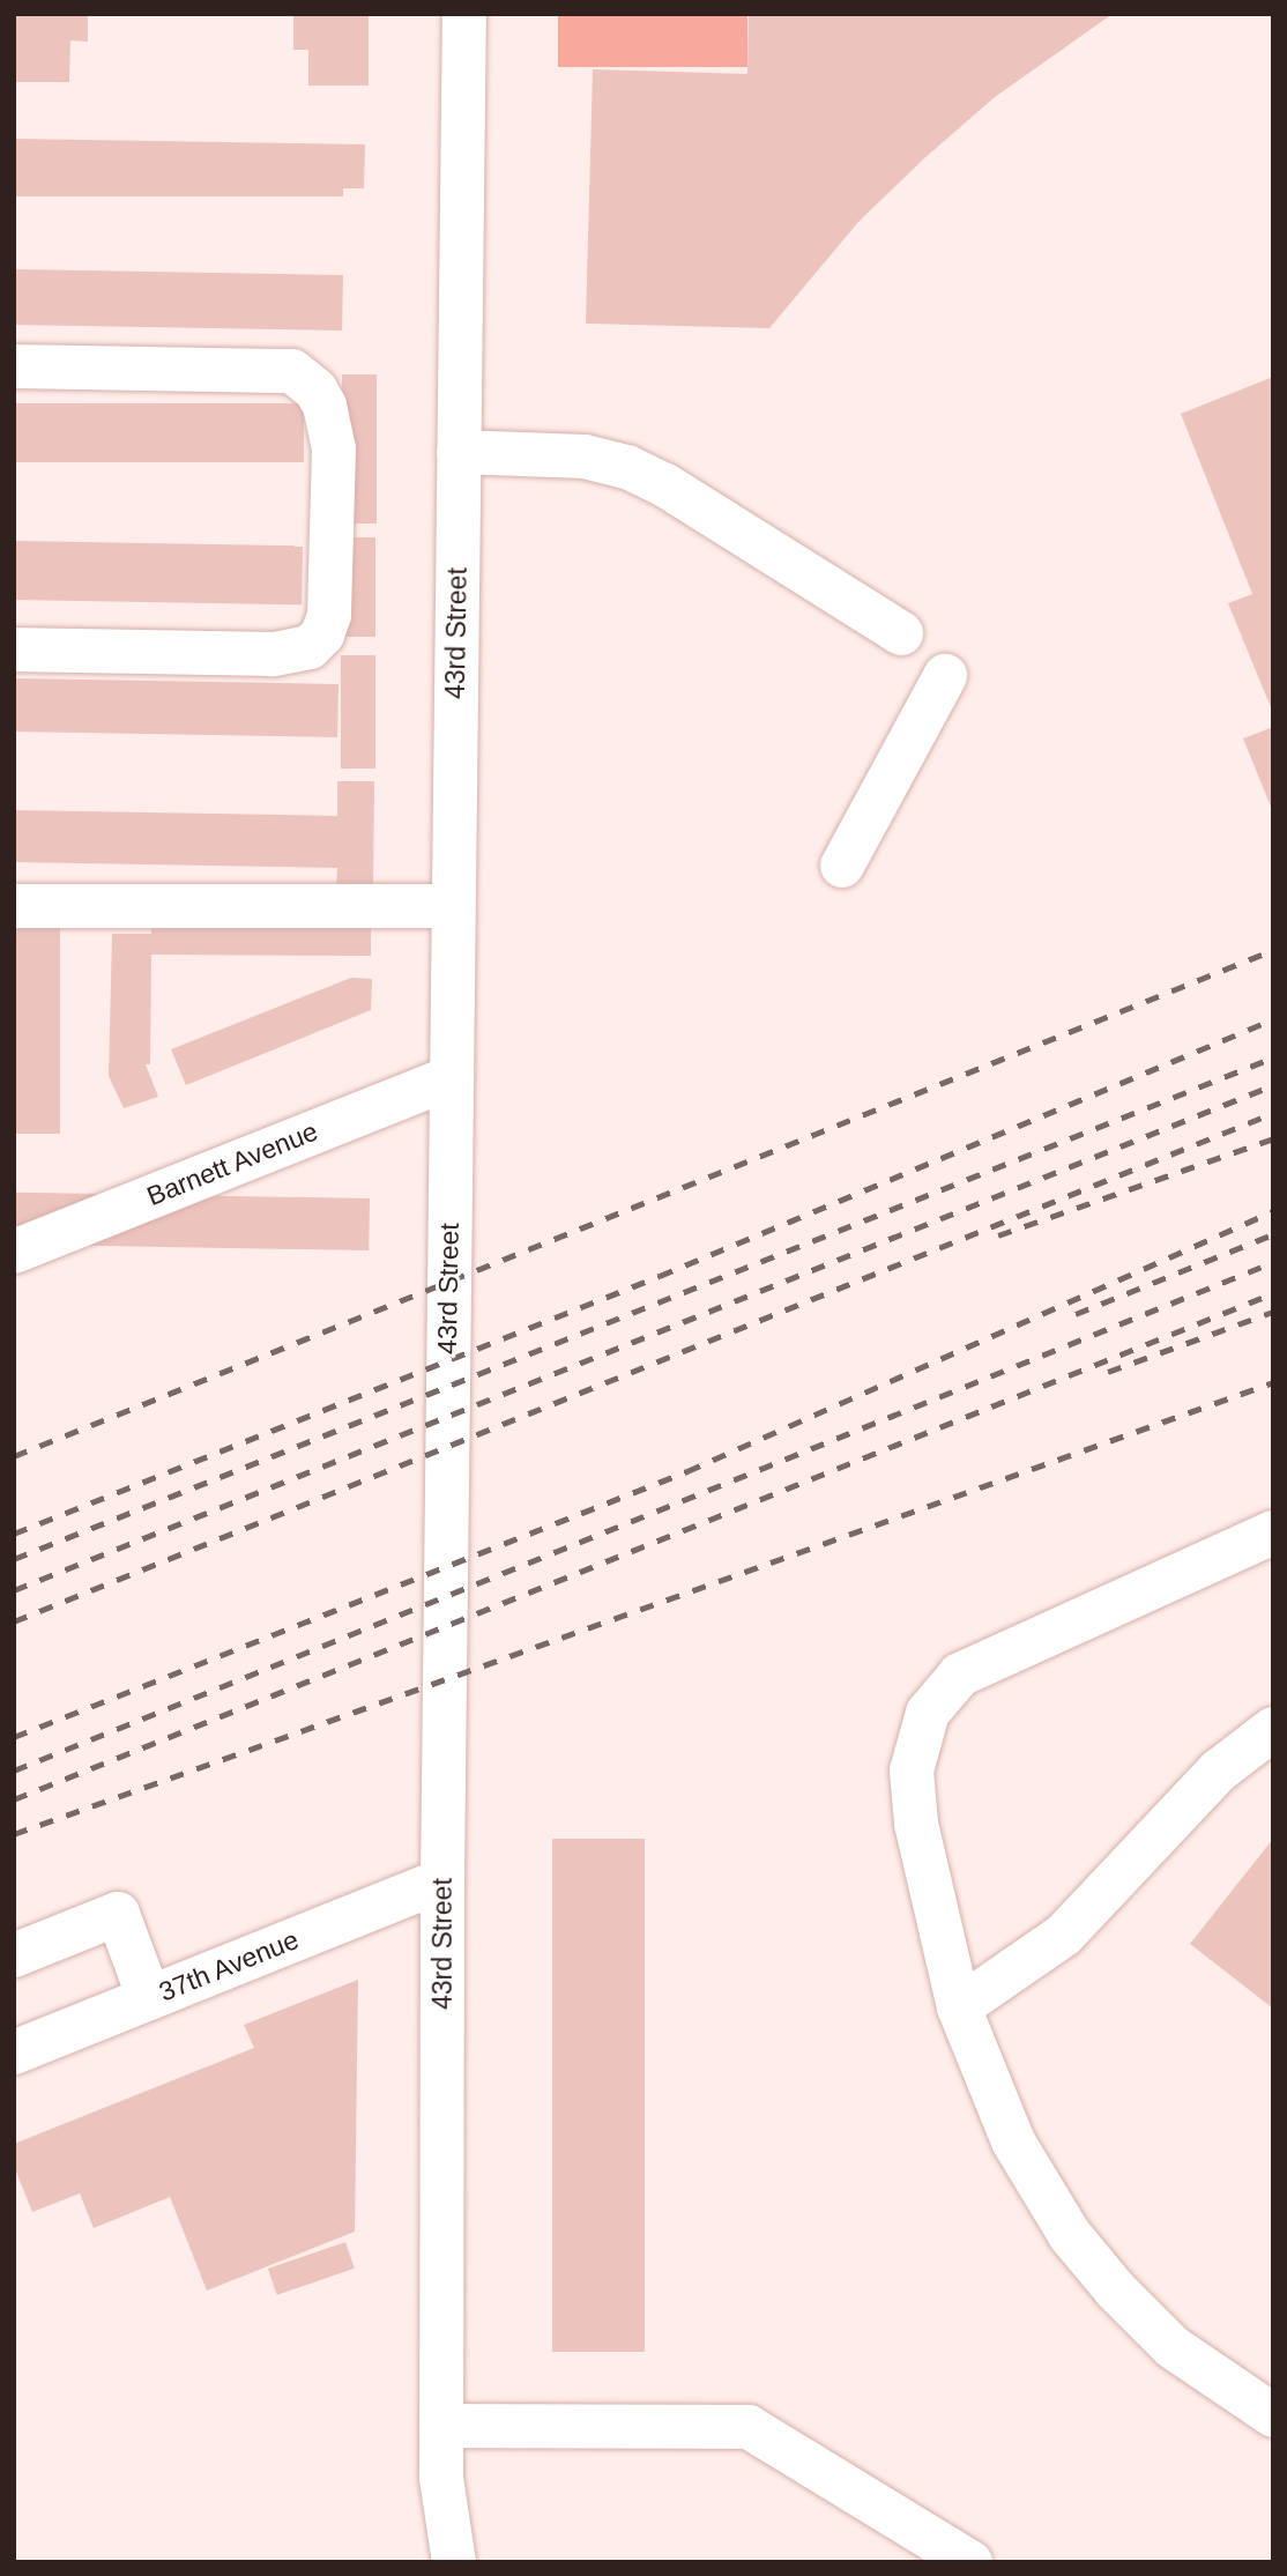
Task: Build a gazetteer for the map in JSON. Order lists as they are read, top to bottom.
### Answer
{
  "streets": {
    "street": ["43rd Street", "Barnett Avenue", "37th Avenue"]
  },
  "crossings": [
    ["43rd Street", "Barnett Avenue"],
    ["43rd Street", "37th Avenue"]
  ]
}
